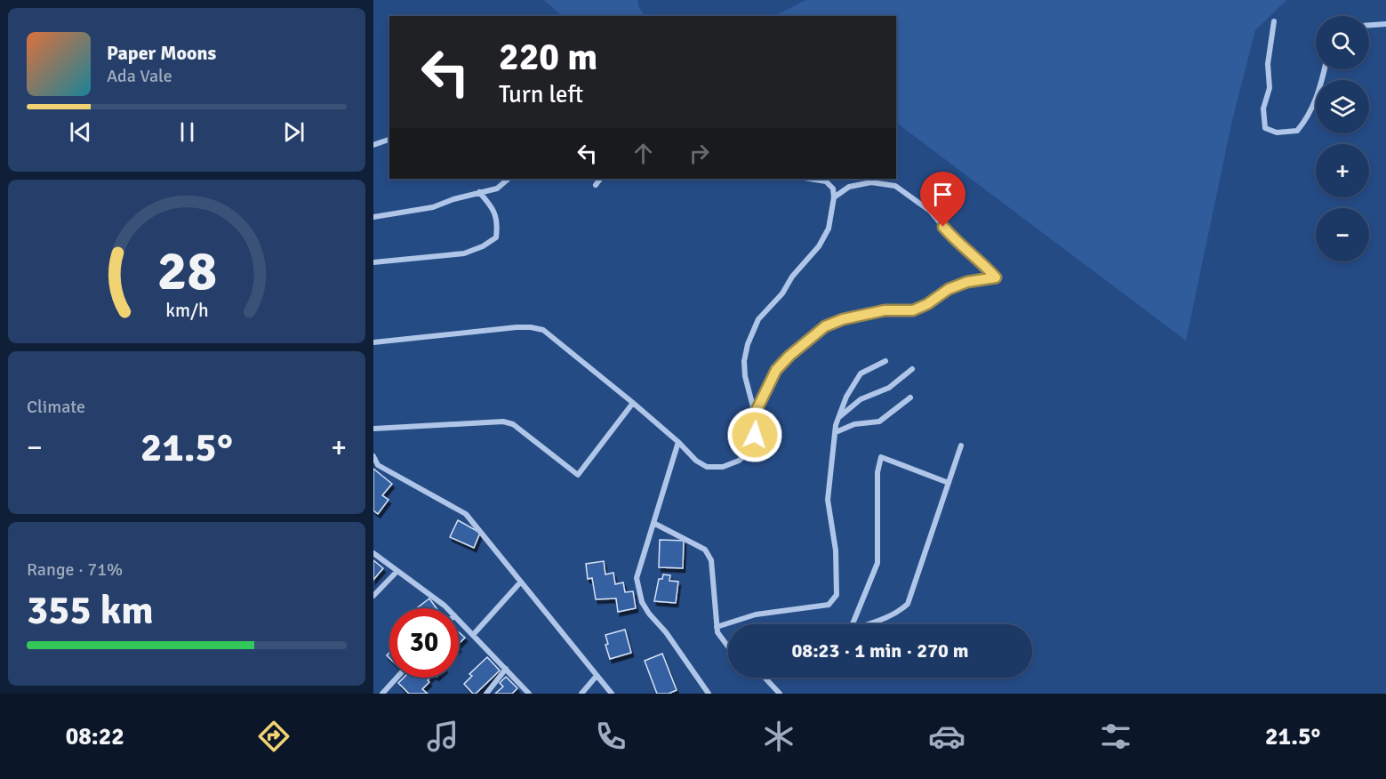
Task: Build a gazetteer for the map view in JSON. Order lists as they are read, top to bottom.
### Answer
{
  "page": {
    "map_buttons": ["+", "−"],
    "turn": ["220 m", "Turn left"],
    "song": ["Paper Moons", "Ada Vale"],
    "tile": [
      "Climate",
      ["Range · 71%", "355 km"]
    ],
    "heat": ["−", "21.5°", "+"],
    "limit": "30",
    "trip": "08:23 · 1 min · 270 m",
    "tabs": ["08:22", "21.5°"],
    "gauge": ["28", "km/h"]
  }
}
